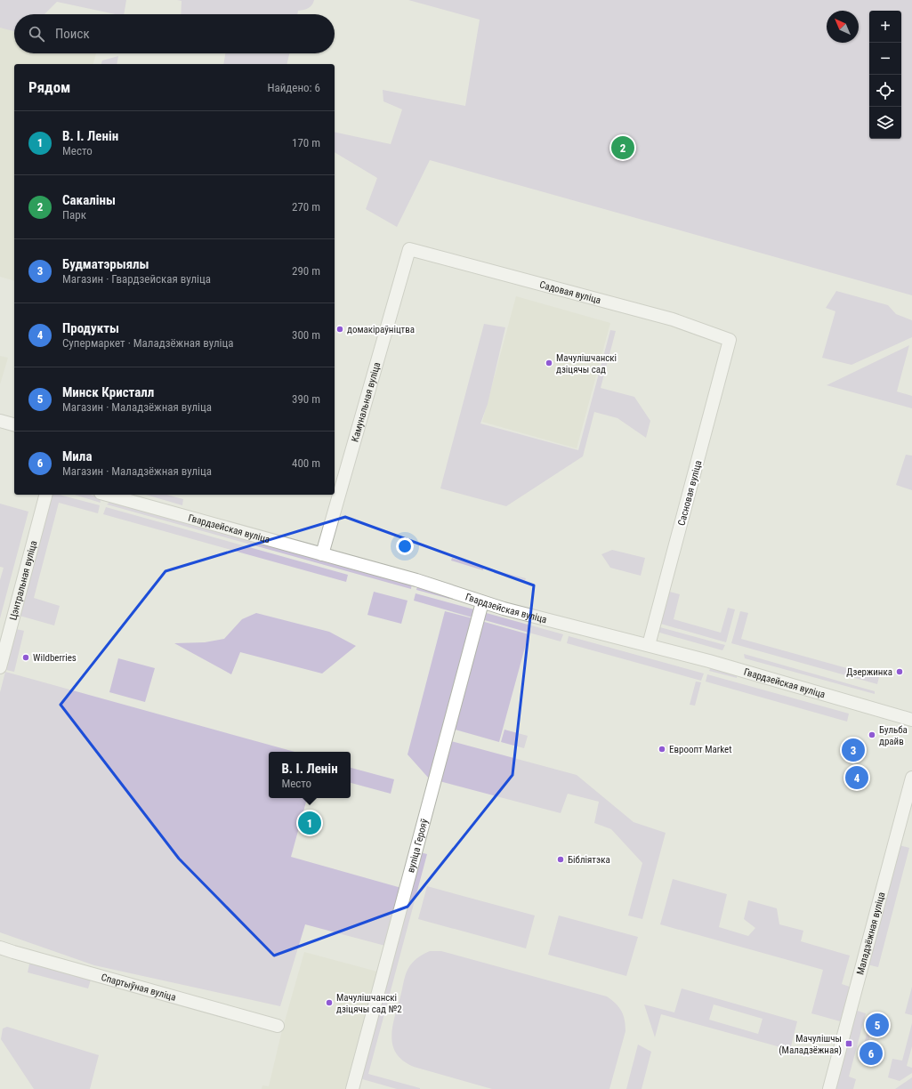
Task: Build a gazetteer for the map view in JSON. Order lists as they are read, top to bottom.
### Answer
{
  "streets": {
    "street": [
      "Садовая вуліца",
      "Камунальная вуліца",
      "Сасновая вуліца",
      "Гвардзейская вуліца",
      "Цэнтральная вуліца",
      "вуліца Герояў",
      "Маладзёжная вуліца",
      "Спартыўная вуліца"
    ]
  },
  "crossings": [
    ["Садовая вуліца", "Камунальная вуліца"],
    ["Садовая вуліца", "Сасновая вуліца"],
    ["Камунальная вуліца", "Гвардзейская вуліца"],
    ["Сасновая вуліца", "Гвардзейская вуліца"],
    ["Гвардзейская вуліца", "вуліца Герояў"]
  ],
  "places": {
    "other": [
      "домакіраўніцтва",
      "Мачулішчанскі дзіцячы сад",
      "Wildberries",
      "Дзержинка",
      "Бульба драйв",
      "Евроопт Market",
      "Бібліятэка",
      "Мачулішчанскі дзіцячы сад №2"
    ],
    "transit": ["Мачулішчы (Маладзёжная)"]
  },
  "north": "top left",
  "page": {
    "map_buttons": ["+", "−"],
    "search": "Поиск",
    "heading": ["Рядом", "Найдено: 6"],
    "list": [
      {
        "mark": "1",
        "name": "В. І. Ленін",
        "note": "Место",
        "value": "170 m"
      },
      {
        "mark": "2",
        "name": "Сакаліны",
        "note": "Парк",
        "value": "270 m"
      },
      {
        "mark": "3",
        "name": "Будматэрыялы",
        "note": "Магазин · Гвардзейская вуліца",
        "value": "290 m"
      },
      {
        "mark": "4",
        "name": "Продукты",
        "note": "Супермаркет · Маладзёжная вуліца",
        "value": "300 m"
      },
      {
        "mark": "5",
        "name": "Минск Кристалл",
        "note": "Магазин · Маладзёжная вуліца",
        "value": "390 m"
      },
      {
        "mark": "6",
        "name": "Мила",
        "note": "Магазин · Маладзёжная вуліца",
        "value": "400 m"
      }
    ],
    "pins": [
      "2",
      "3",
      "4",
      "1",
      "5",
      "6"
    ],
    "popup": ["В. І. Ленін", "Место"]
  }
}
